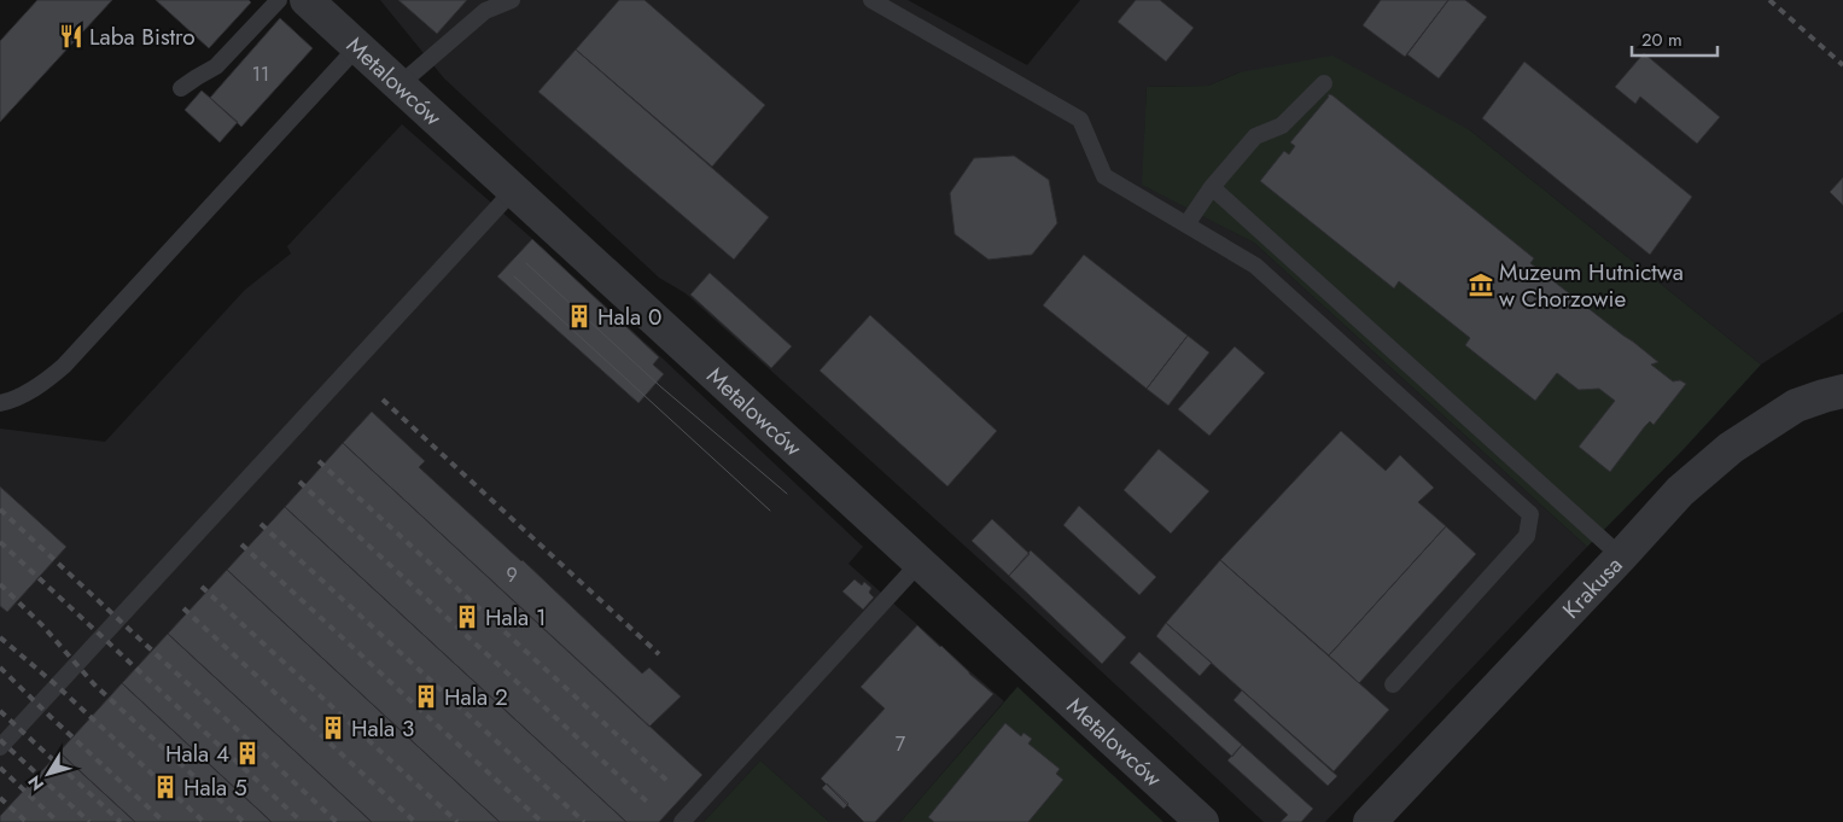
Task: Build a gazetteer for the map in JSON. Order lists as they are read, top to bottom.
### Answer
{
  "streets": {
    "street": ["Metalowców", "Krakusa"]
  },
  "places": {
    "restaurant": ["Laba Bistro"],
    "museum": ["Muzeum Hutnictwa w Chorzowie"],
    "building": [
      "Hala 0",
      "Hala 1",
      "Hala 2",
      "Hala 3",
      "Hala 4",
      "Hala 5"
    ]
  },
  "house_numbers": ["11", "9", "7"],
  "scale_bar": "20 m",
  "north": "bottom left"
}
